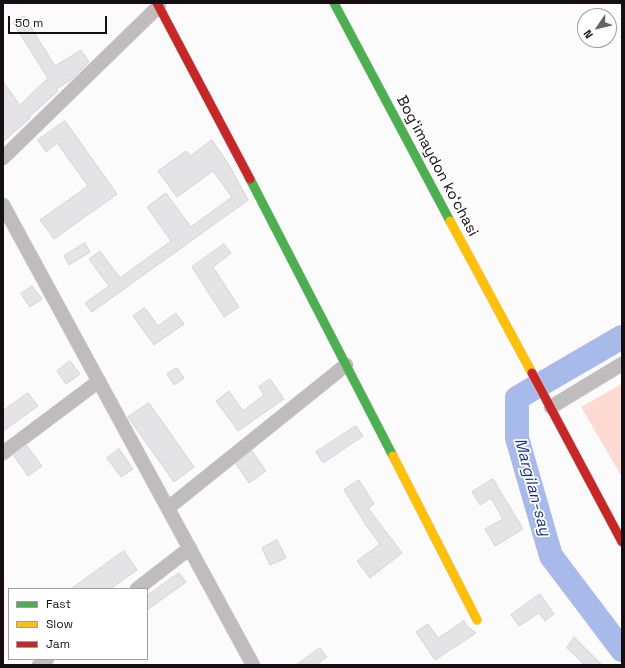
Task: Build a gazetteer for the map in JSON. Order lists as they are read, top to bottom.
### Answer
{
  "streets": {
    "street": ["Bogʻimaydon koʻchasi"]
  },
  "water": ["Margilan-say"],
  "legend": ["Fast", "Slow", "Jam"],
  "scale_bar": "50 m",
  "north": "bottom left"
}
